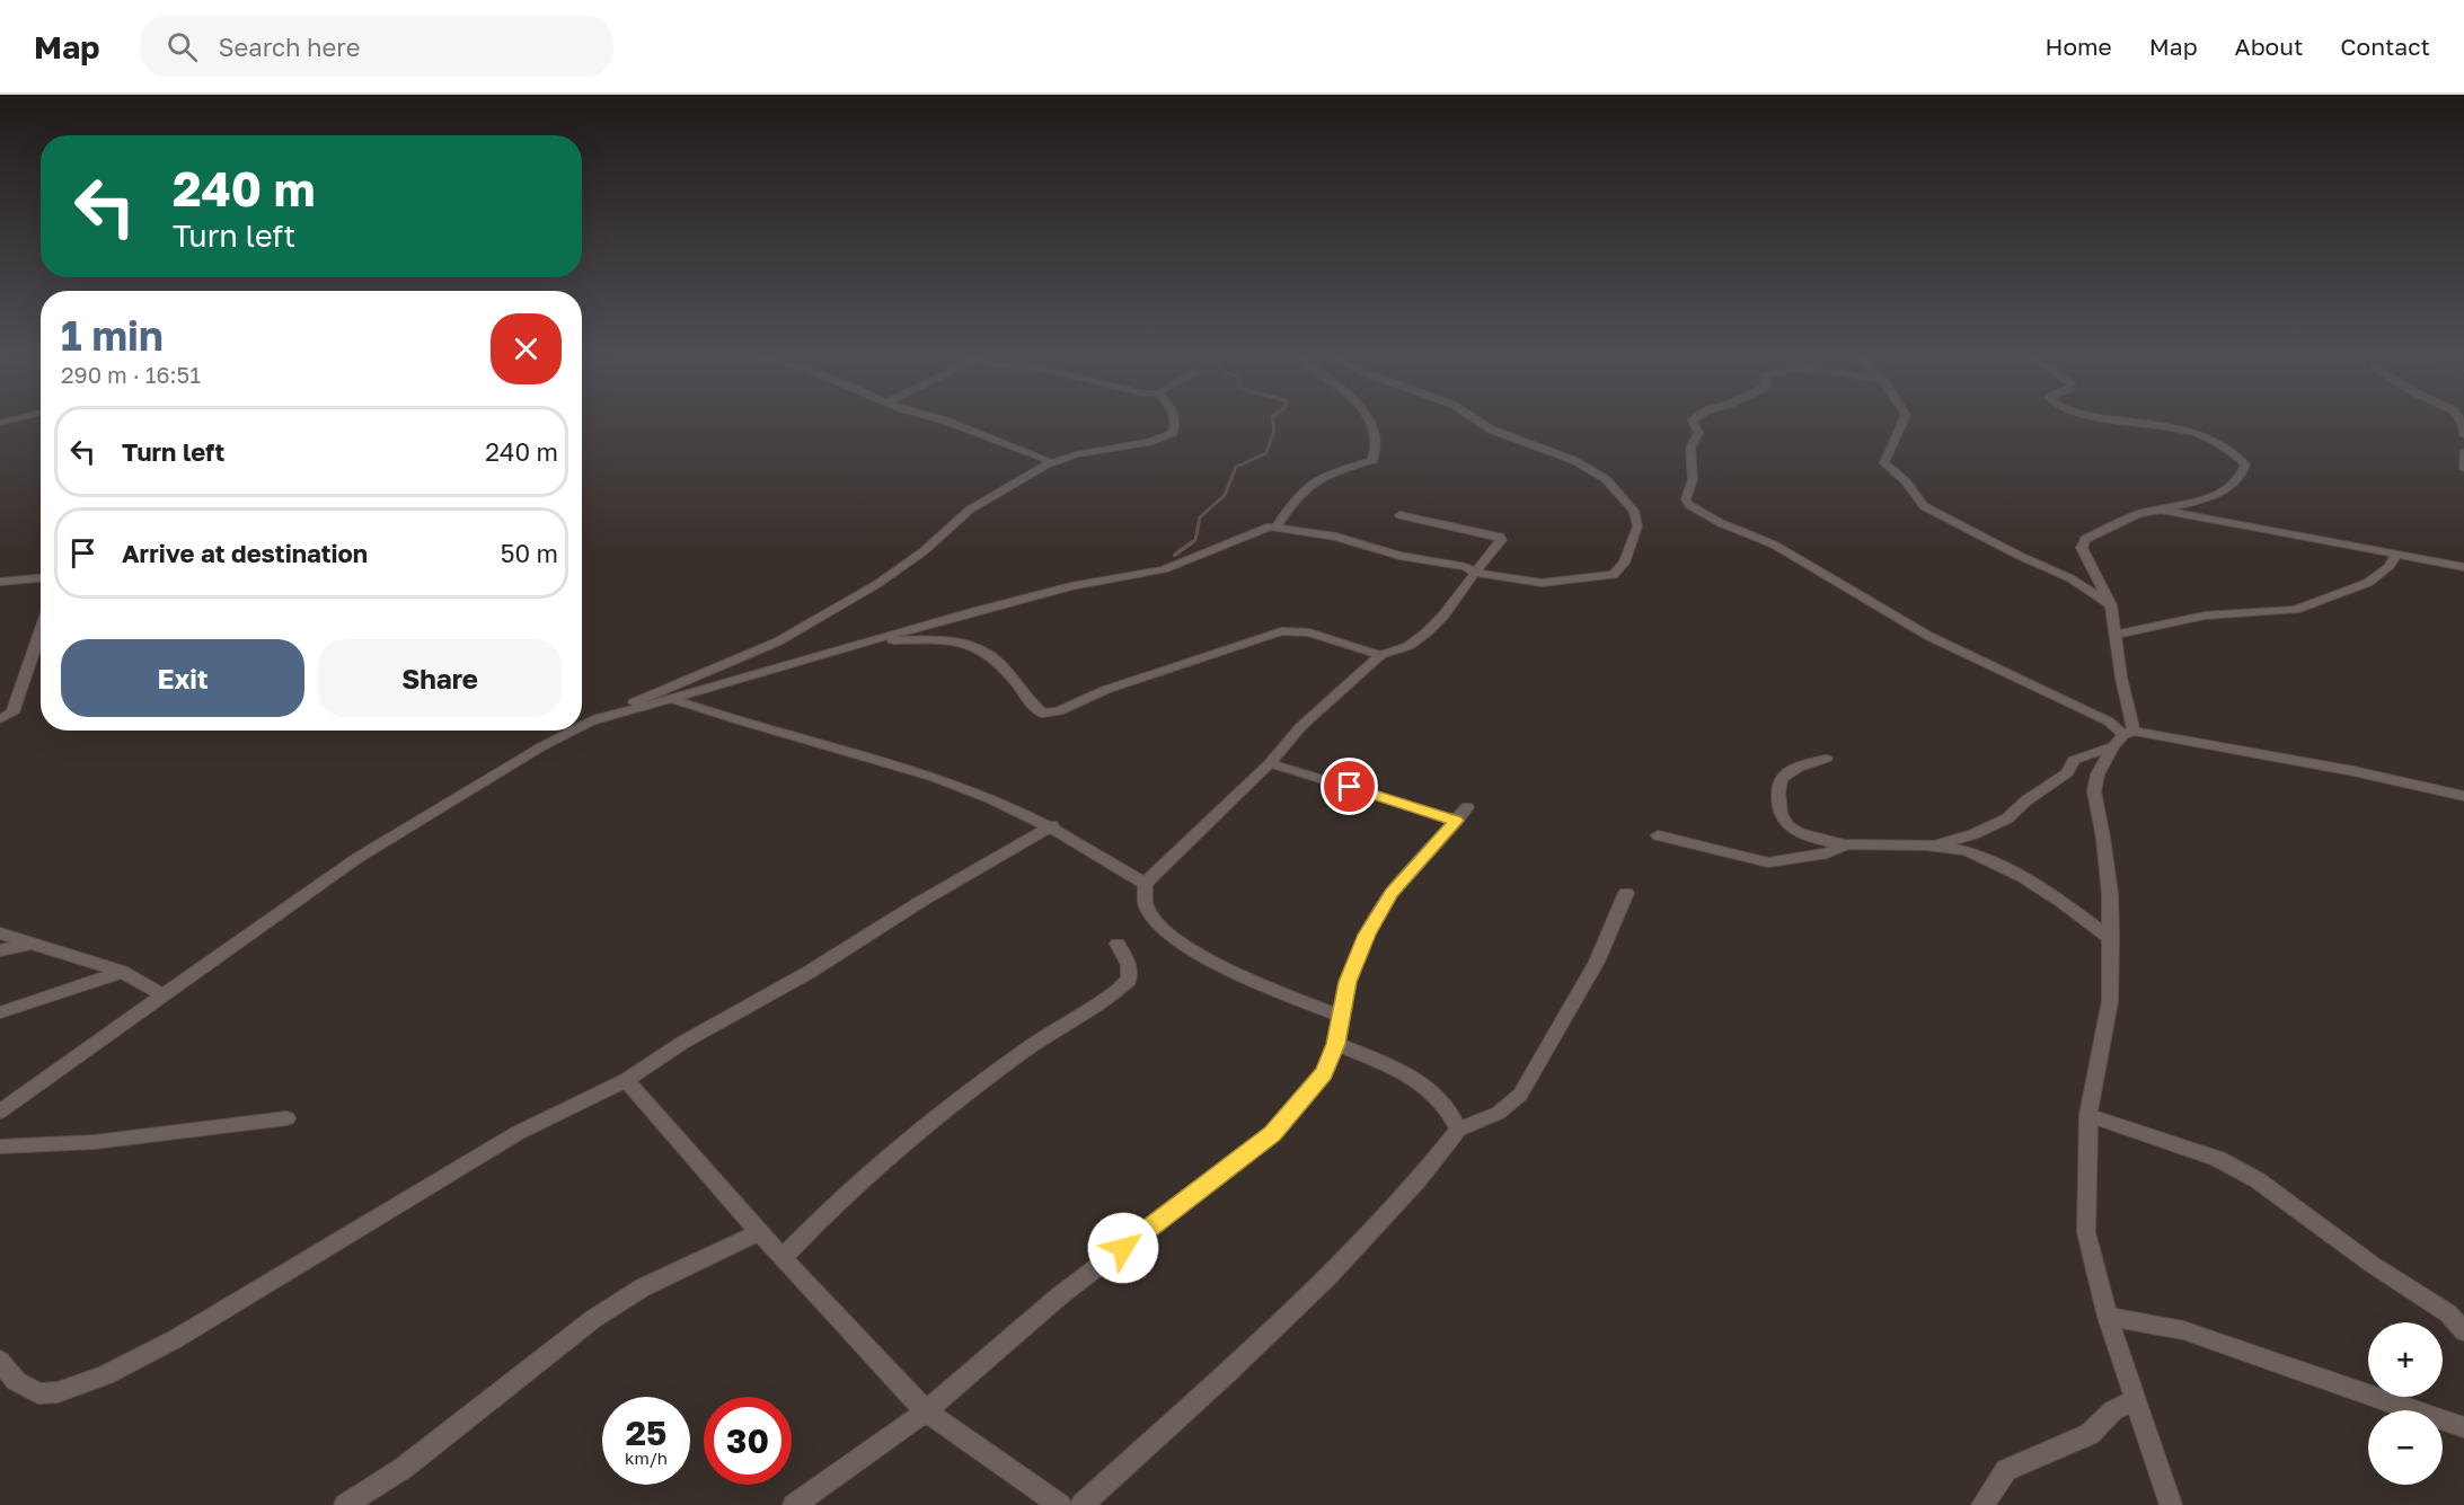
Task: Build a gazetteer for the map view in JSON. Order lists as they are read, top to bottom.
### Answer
{
  "page": {
    "header": "Map",
    "search": "Search here",
    "nav": [
      "Home",
      "Map",
      "About",
      "Contact"
    ],
    "turn": ["240 m", "Turn left"],
    "heading": ["1 min", "290 m · 16:51"],
    "list": [
      {
        "name": "Turn left",
        "value": "240 m"
      },
      {
        "name": "Arrive at destination",
        "value": "50 m"
      }
    ],
    "buttons": ["Exit", "Share"],
    "map_buttons": ["+", "−"],
    "speed": "25 km/h",
    "limit": "30"
  }
}
